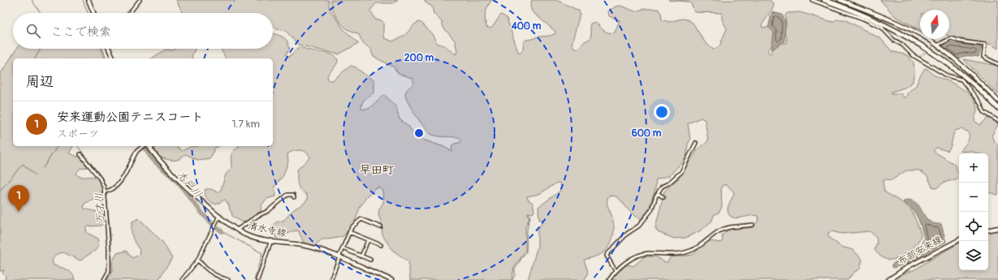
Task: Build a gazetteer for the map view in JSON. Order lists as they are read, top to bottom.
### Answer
{
  "streets": {
    "main road": ["清水寺線", "布部安来線"]
  },
  "districts": ["早田町"],
  "water": ["木戸川", "万才川"],
  "north": "top",
  "page": {
    "search": "ここで検索",
    "heading": "周辺",
    "list": [
      {
        "mark": "1",
        "name": "安来運動公園テニスコート",
        "note": "スポーツ",
        "value": "1.7 km"
      }
    ],
    "map_buttons": ["+", "−"],
    "pins": "1"
  },
  "rings": ["400 m", "200 m", "600 m"]
}
